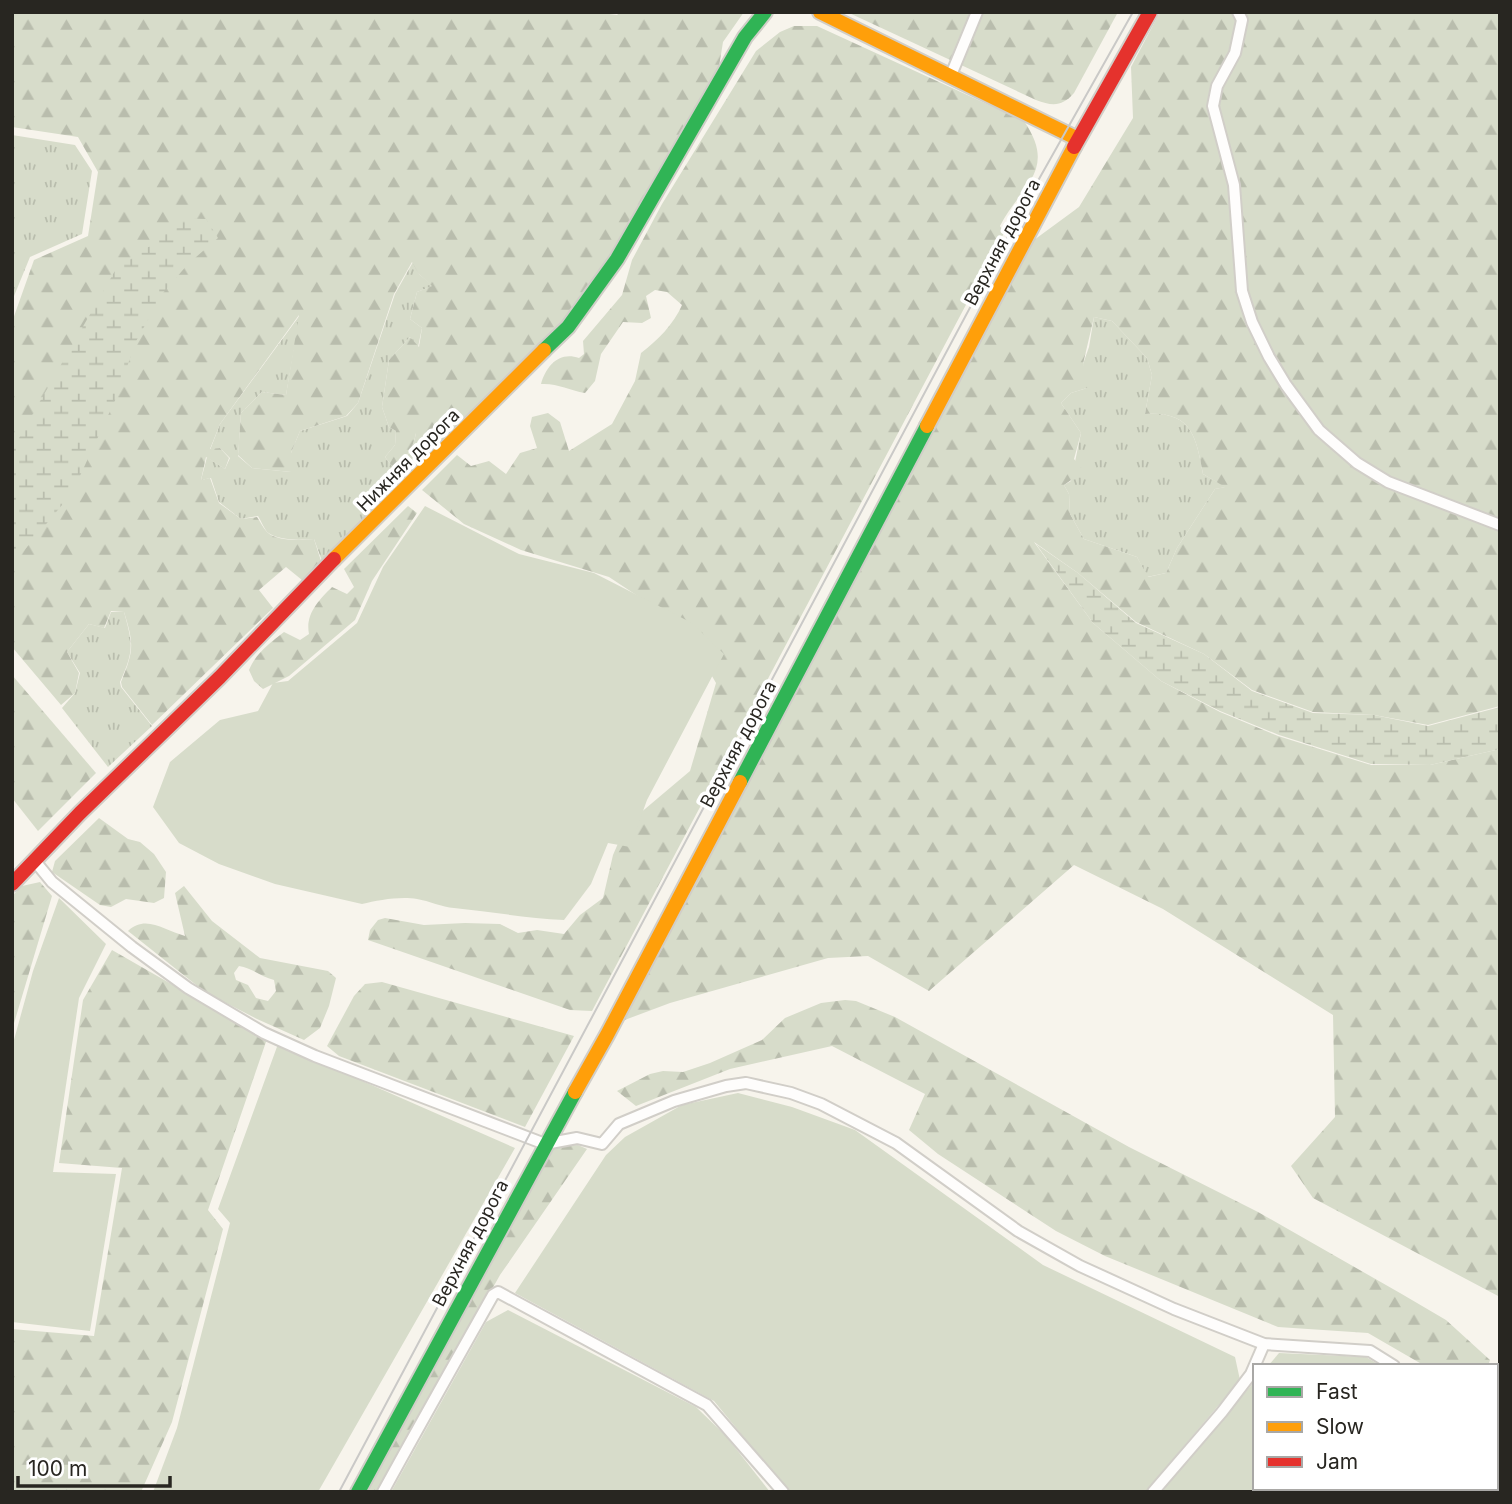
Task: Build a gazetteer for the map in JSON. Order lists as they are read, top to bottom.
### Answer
{
  "streets": {
    "main road": ["Верхняя дорога", "Нижняя дорога"]
  },
  "legend": ["Fast", "Slow", "Jam"],
  "scale_bar": "100 m"
}
